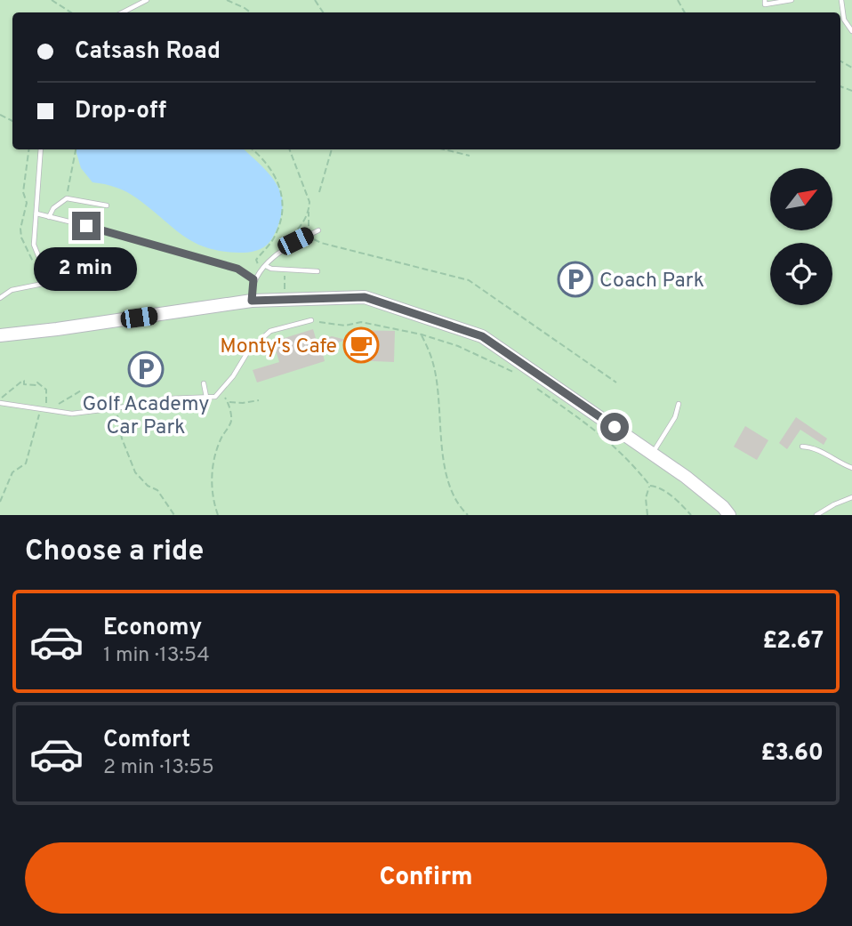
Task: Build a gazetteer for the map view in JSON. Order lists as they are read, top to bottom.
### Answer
{
  "places": {
    "parking": ["Coach Park", "Golf Academy Car Park"],
    "cafe": ["Monty's Cafe"]
  },
  "north": "top right",
  "page": {
    "banner": ["Catsash Road", "Drop-off"],
    "bubble": "2 min",
    "heading": "Choose a ride",
    "list": [
      {
        "name": "Economy",
        "note": "1 min · 13:54",
        "value": "£2.67"
      },
      {
        "name": "Comfort",
        "note": "2 min · 13:55",
        "value": "£3.60"
      }
    ],
    "buttons": "Confirm"
  }
}
